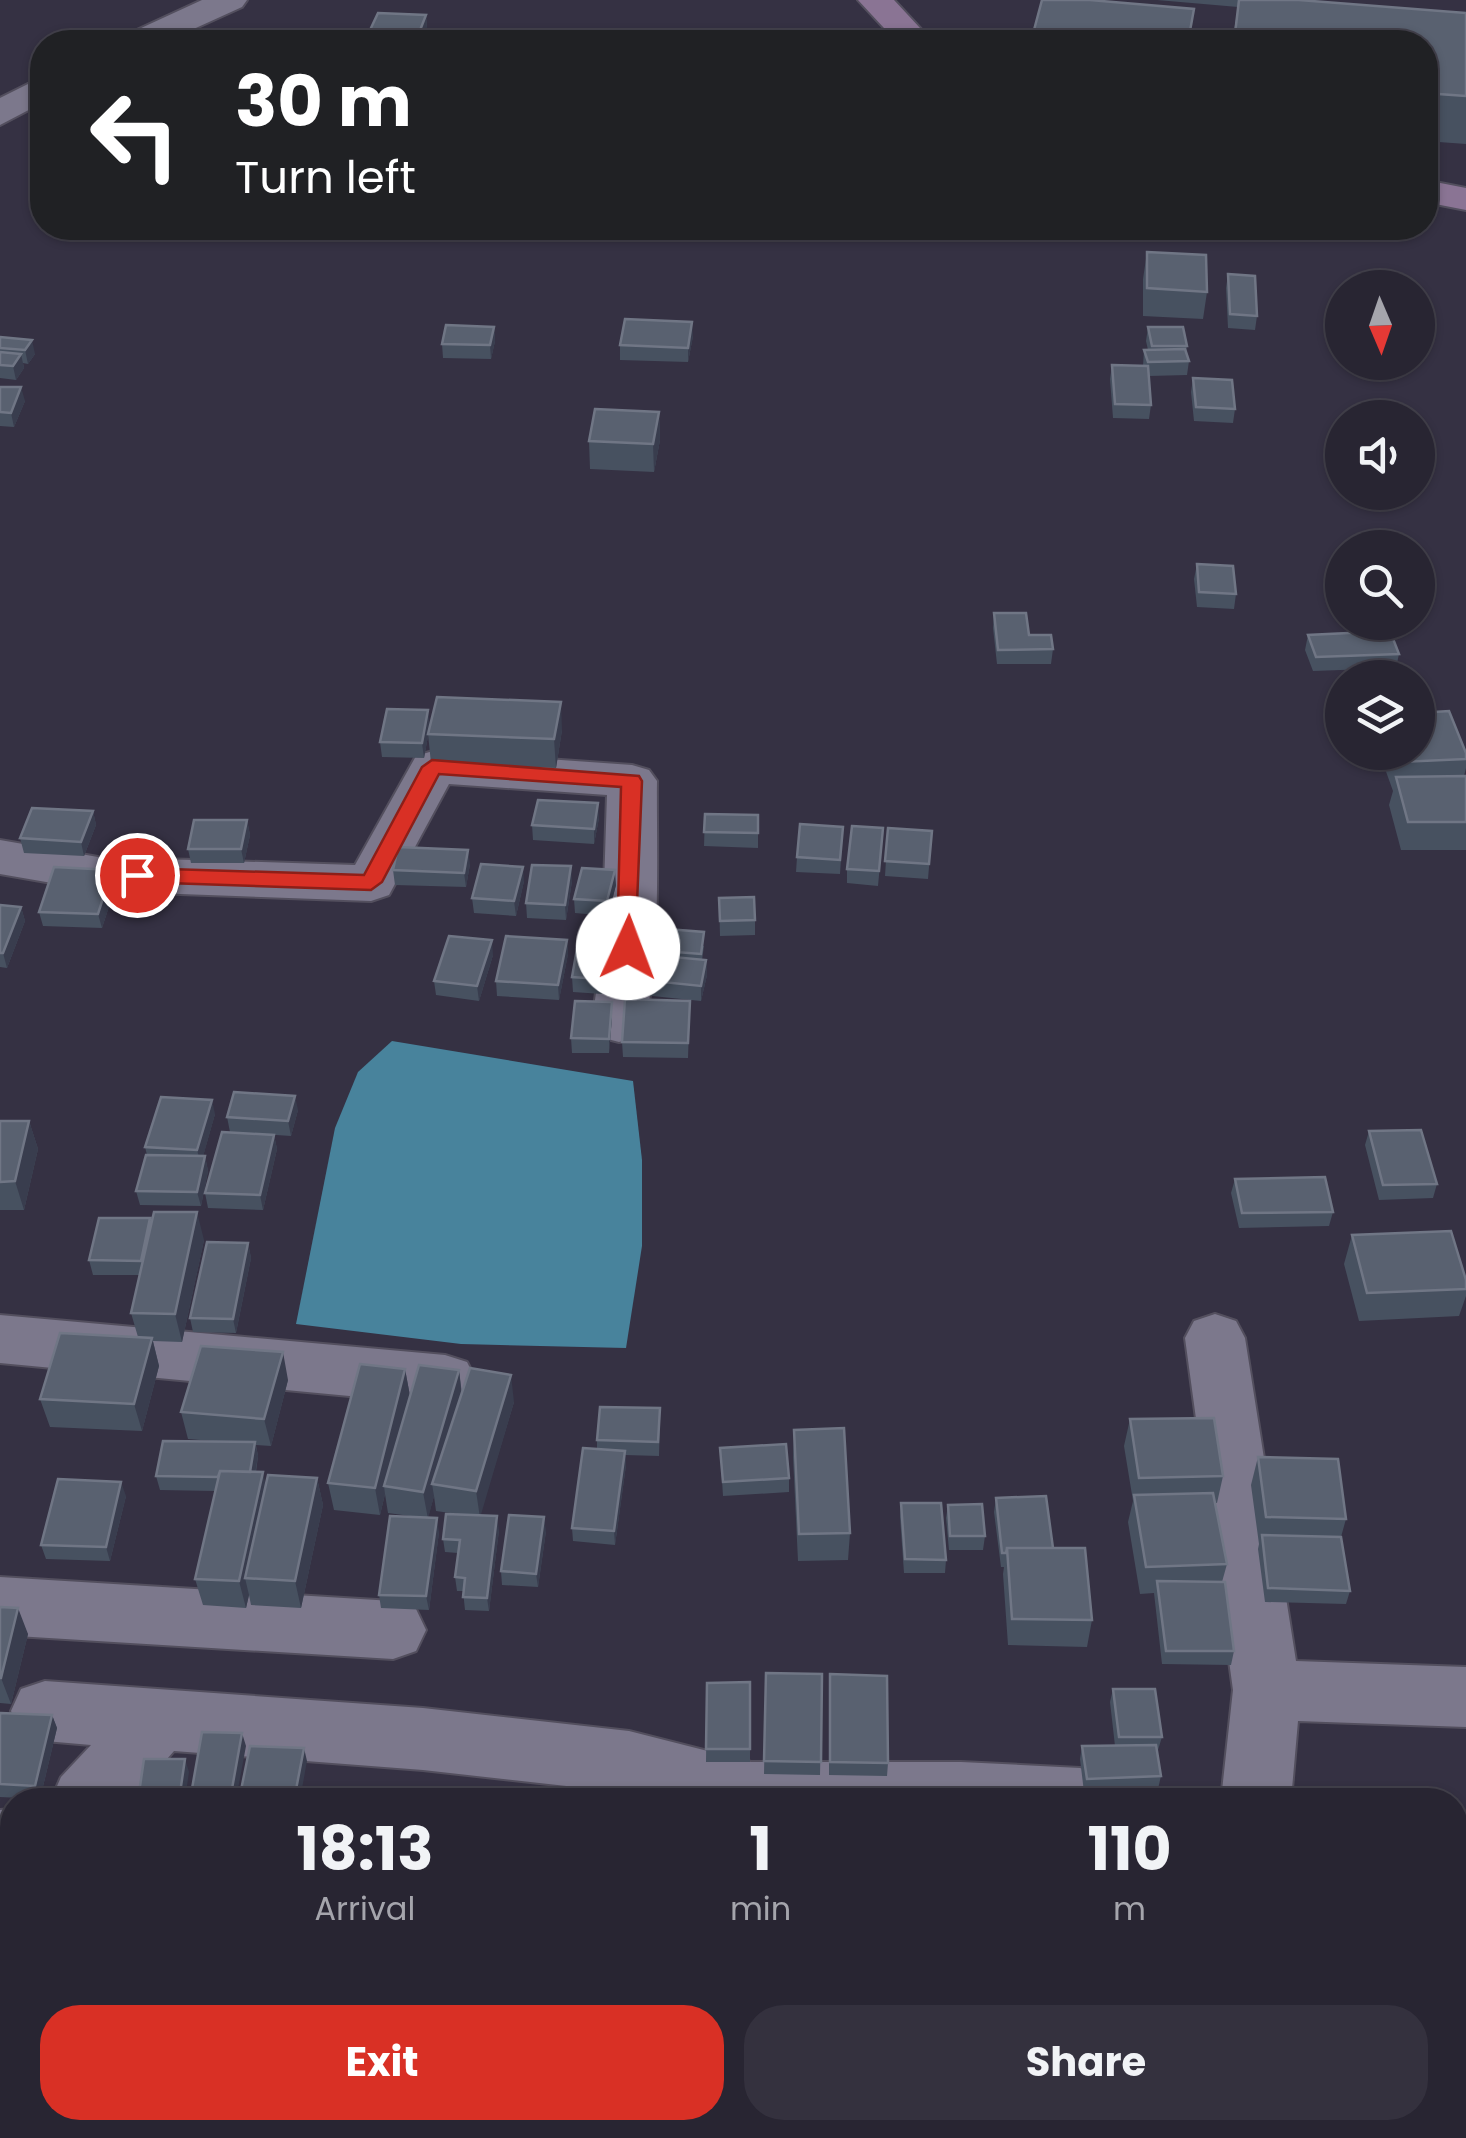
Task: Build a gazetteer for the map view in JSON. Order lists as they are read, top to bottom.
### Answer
{
  "north": "bottom",
  "page": {
    "turn": ["30 m", "Turn left"],
    "eta": [
      "18:13",
      "Arrival",
      "1",
      "min",
      "110",
      "m"
    ],
    "buttons": ["Exit", "Share"]
  }
}
